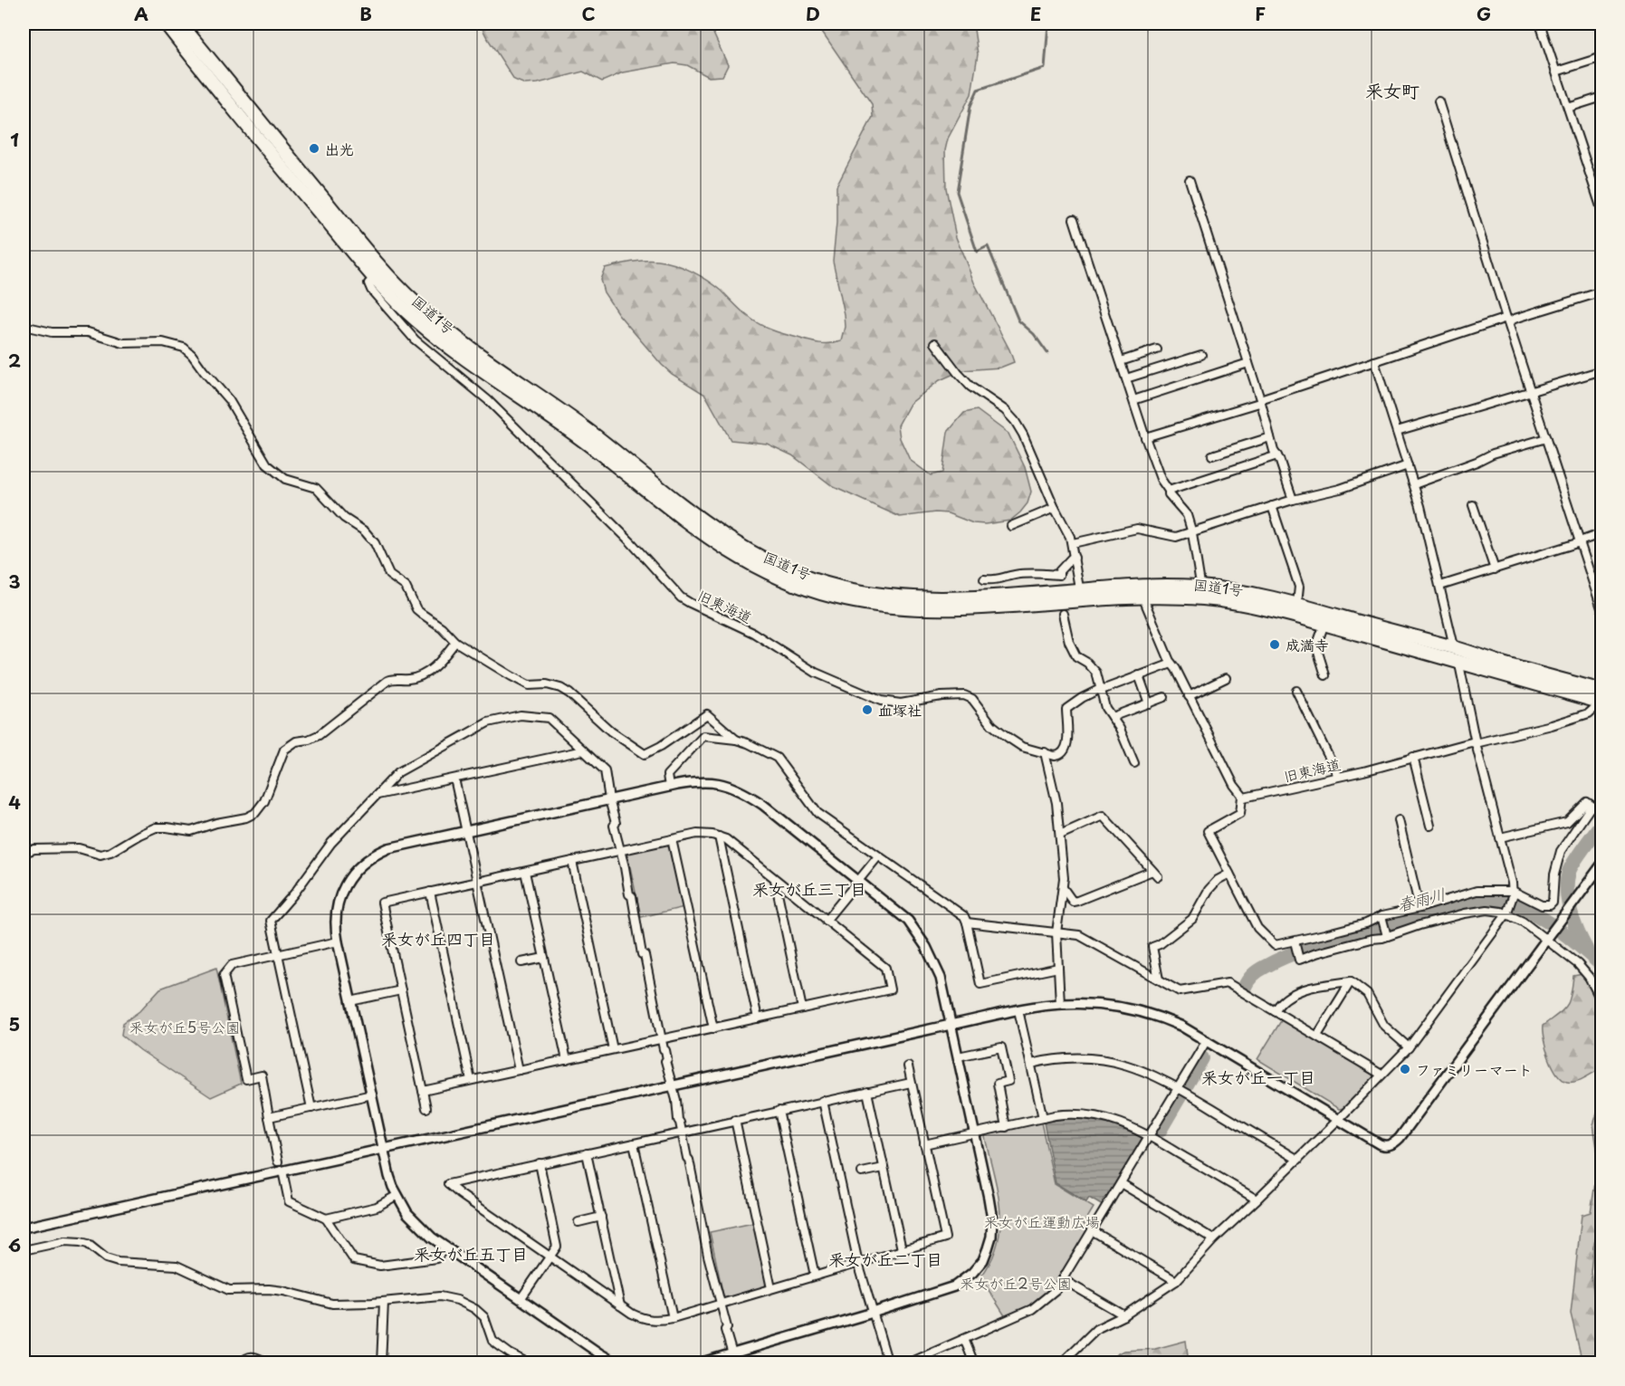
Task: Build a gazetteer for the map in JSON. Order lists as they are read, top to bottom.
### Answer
{
  "streets": {
    "highway": ["国道1号"],
    "street": ["旧東海道"]
  },
  "crossings": [
    ["国道1号", "旧東海道"]
  ],
  "districts": [
    "釆女町",
    "釆女が丘三丁目",
    "釆女が丘四丁目",
    "釆女が丘一丁目",
    "釆女が丘五丁目",
    "釆女が丘二丁目"
  ],
  "water": ["春雨川"],
  "parks": ["釆女が丘5号公園", "釆女が丘運動広場", "釆女が丘2号公園"],
  "places": [
    "出光",
    "成満寺",
    "血塚社",
    "ファミリーマート"
  ],
  "grid": {
    "columns": [
      "A",
      "B",
      "C",
      "D",
      "E",
      "F",
      "G"
    ],
    "rows": [
      "1",
      "2",
      "3",
      "4",
      "5",
      "6"
    ]
  }
}
